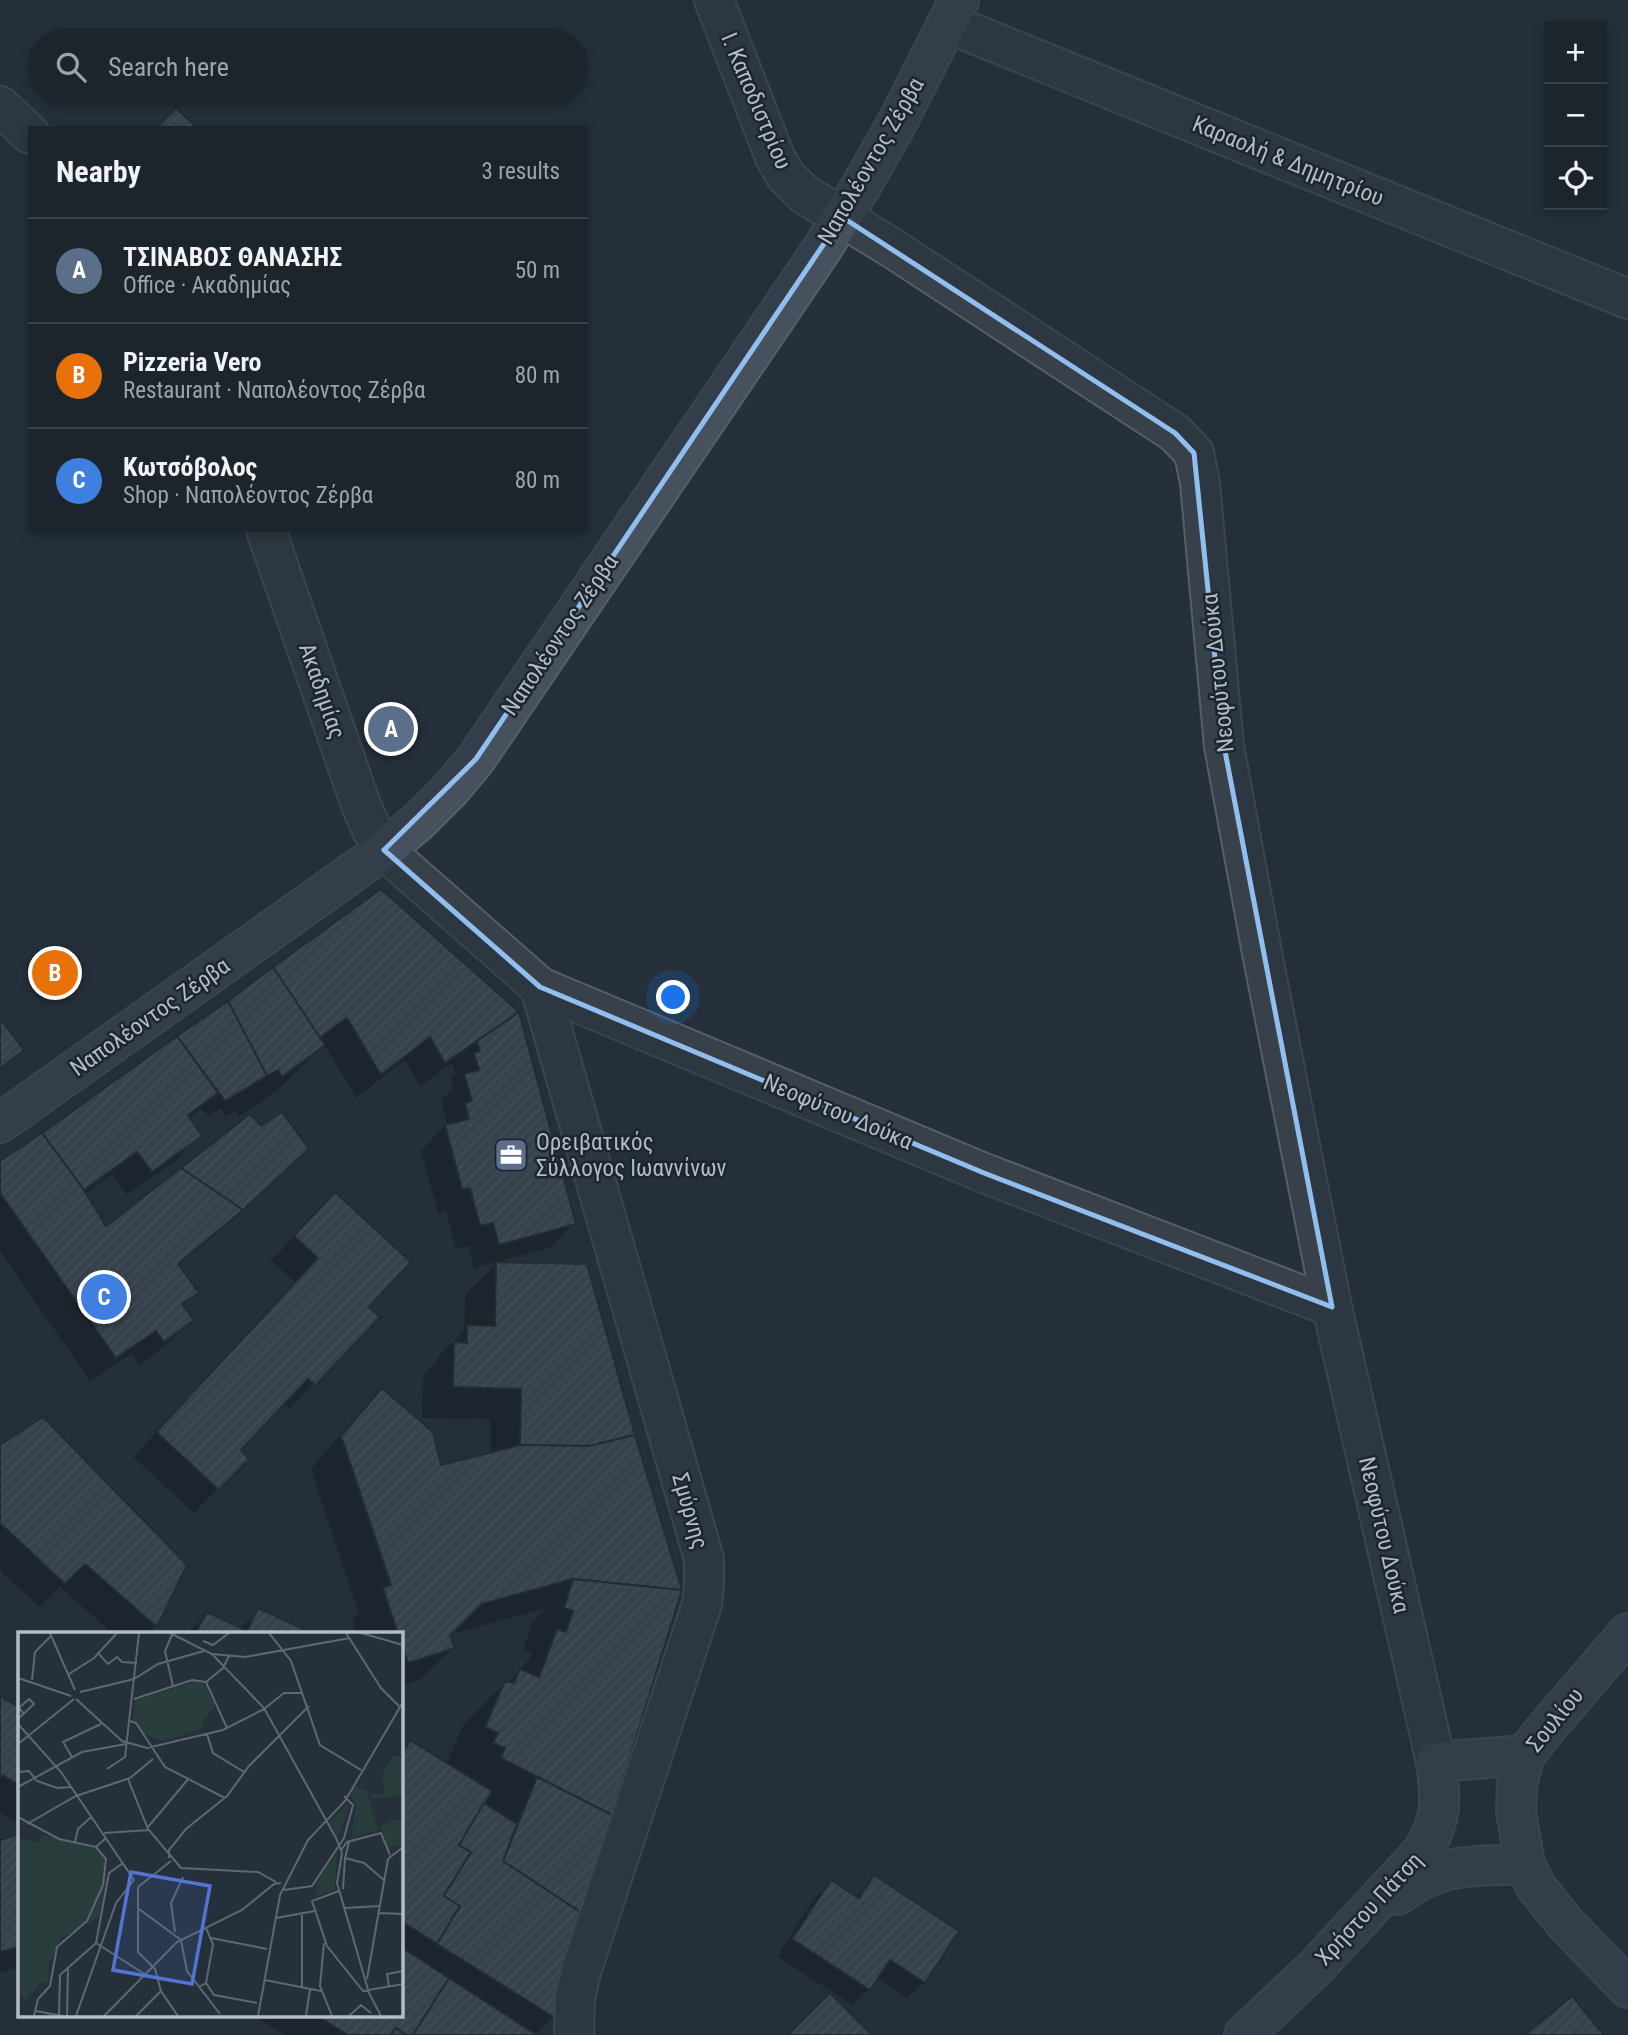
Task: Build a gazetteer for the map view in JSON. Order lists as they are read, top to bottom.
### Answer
{
  "streets": {
    "main road": ["Ναπολέοντος Ζέρβα", "Σουλίου", "Χρήστου Πάτση"],
    "street": [
      "Ι. Καποδιστρίου",
      "Καραολή & Δημητρίου",
      "Νεοφύτου Δούκα",
      "Ακαδημίας",
      "Σμύρνης"
    ]
  },
  "crossings": [
    ["Ι. Καποδιστρίου", "Ναπολέοντος Ζέρβα"],
    ["Ι. Καποδιστρίου", "Νεοφύτου Δούκα"],
    ["Ναπολέοντος Ζέρβα", "Καραολή & Δημητρίου"],
    ["Ναπολέοντος Ζέρβα", "Νεοφύτου Δούκα"],
    ["Ναπολέοντος Ζέρβα", "Ακαδημίας"],
    ["Νεοφύτου Δούκα", "Ακαδημίας"],
    ["Νεοφύτου Δούκα", "Σμύρνης"],
    ["Νεοφύτου Δούκα", "Χρήστου Πάτση"]
  ],
  "places": {
    "office": ["Ορειβατικός Σύλλογος Ιωαννίνων"]
  },
  "page": {
    "map_buttons": ["+", "−"],
    "search": "Search here",
    "heading": ["Nearby", "3 results"],
    "list": [
      {
        "mark": "A",
        "name": "ΤΣΙΝΑΒΟΣ ΘΑΝΑΣΗΣ",
        "note": "Office · Ακαδημίας",
        "value": "50 m"
      },
      {
        "mark": "B",
        "name": "Pizzeria Vero",
        "note": "Restaurant · Ναπολέοντος Ζέρβα",
        "value": "80 m"
      },
      {
        "mark": "C",
        "name": "Κωτσόβολος",
        "note": "Shop · Ναπολέοντος Ζέρβα",
        "value": "80 m"
      }
    ],
    "pins": ["A", "B", "C"]
  }
}
